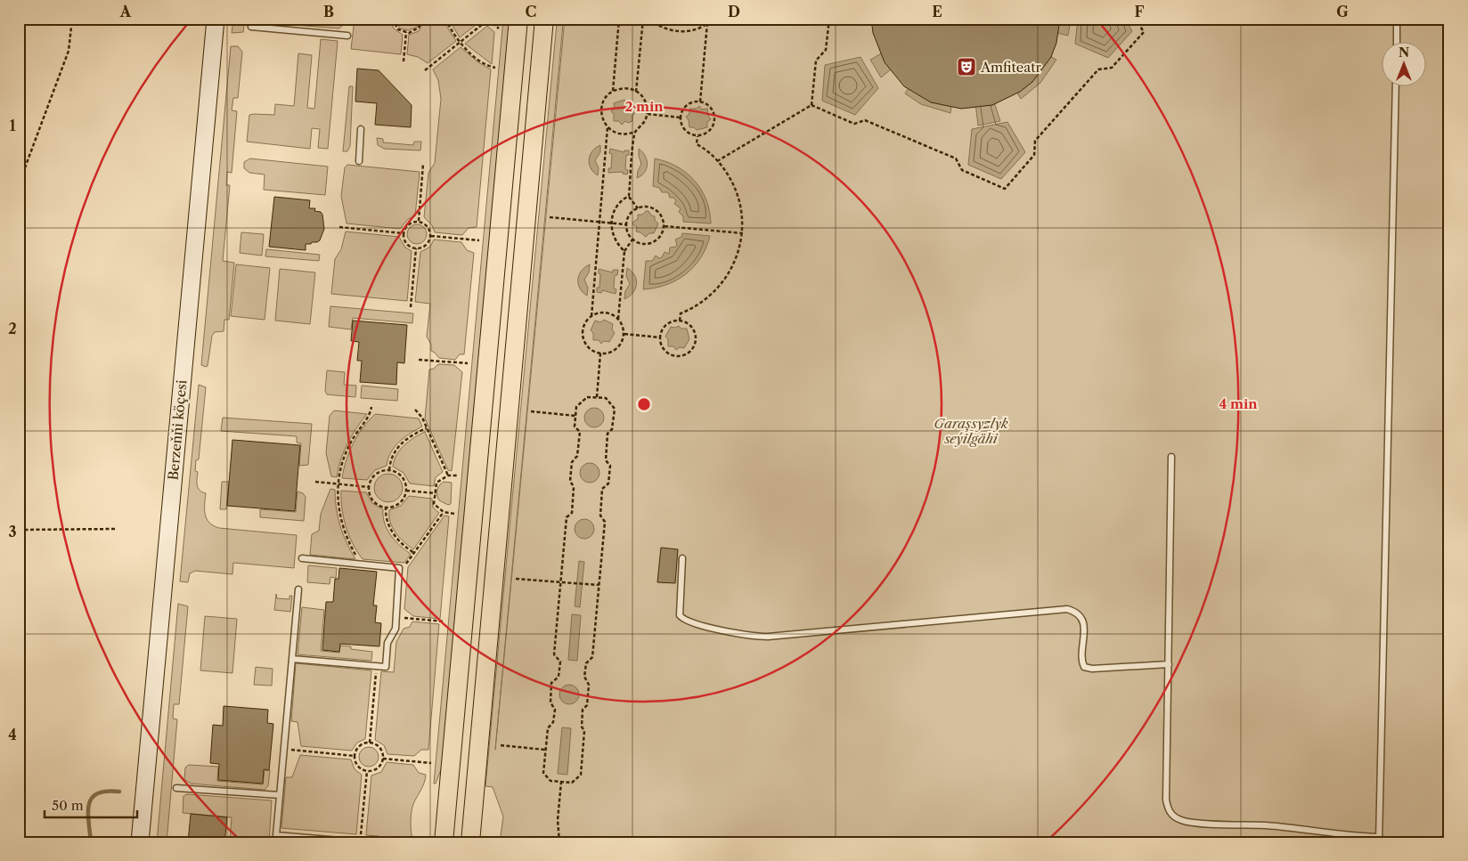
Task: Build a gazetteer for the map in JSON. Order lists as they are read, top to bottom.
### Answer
{
  "streets": {
    "street": ["Berzeňňi köçesi"]
  },
  "parks": ["Garaşsyzlyk seýilgähi"],
  "places": {
    "theatre": ["Amfiteatr"]
  },
  "scale_bar": "50 m",
  "north": "top",
  "grid": {
    "columns": [
      "A",
      "B",
      "C",
      "D",
      "E",
      "F",
      "G"
    ],
    "rows": [
      "1",
      "2",
      "3",
      "4"
    ]
  },
  "rings": ["2 min", "4 min"]
}
